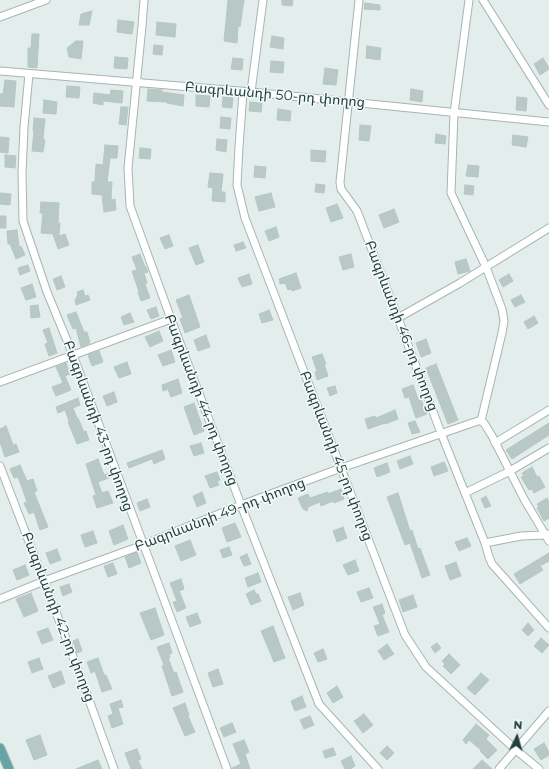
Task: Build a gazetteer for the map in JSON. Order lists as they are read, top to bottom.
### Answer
{
  "streets": {
    "street": [
      "Բագրևանդի 50-րդ փողոց",
      "Բագրևանդի 46-րդ փողոց",
      "Բագրևանդի 44-րդ փողոց",
      "Բագրևանդի 43-րդ փողոց",
      "Բագրևանդի 45-րդ փողոց",
      "Բագրևանդի 49-րդ փողոց",
      "Բագրևանդի 42-րդ փողոց"
    ]
  },
  "crossings": [
    ["Բագրևանդի 50-րդ փողոց", "Բագրևանդի 46-րդ փողոց"],
    ["Բագրևանդի 50-րդ փողոց", "Բագրևանդի 44-րդ փողոց"],
    ["Բագրևանդի 50-րդ փողոց", "Բագրևանդի 43-րդ փողոց"],
    ["Բագրևանդի 50-րդ փողոց", "Բագրևանդի 45-րդ փողոց"],
    ["Բագրևանդի 46-րդ փողոց", "Բագրևանդի 49-րդ փողոց"],
    ["Բագրևանդի 44-րդ փողոց", "Բագրևանդի 49-րդ փողոց"],
    ["Բագրևանդի 43-րդ փողոց", "Բագրևանդի 49-րդ փողոց"],
    ["Բագրևանդի 45-րդ փողոց", "Բագրևանդի 49-րդ փողոց"],
    ["Բագրևանդի 49-րդ փողոց", "Բագրևանդի 42-րդ փողոց"]
  ],
  "north": "top"
}
